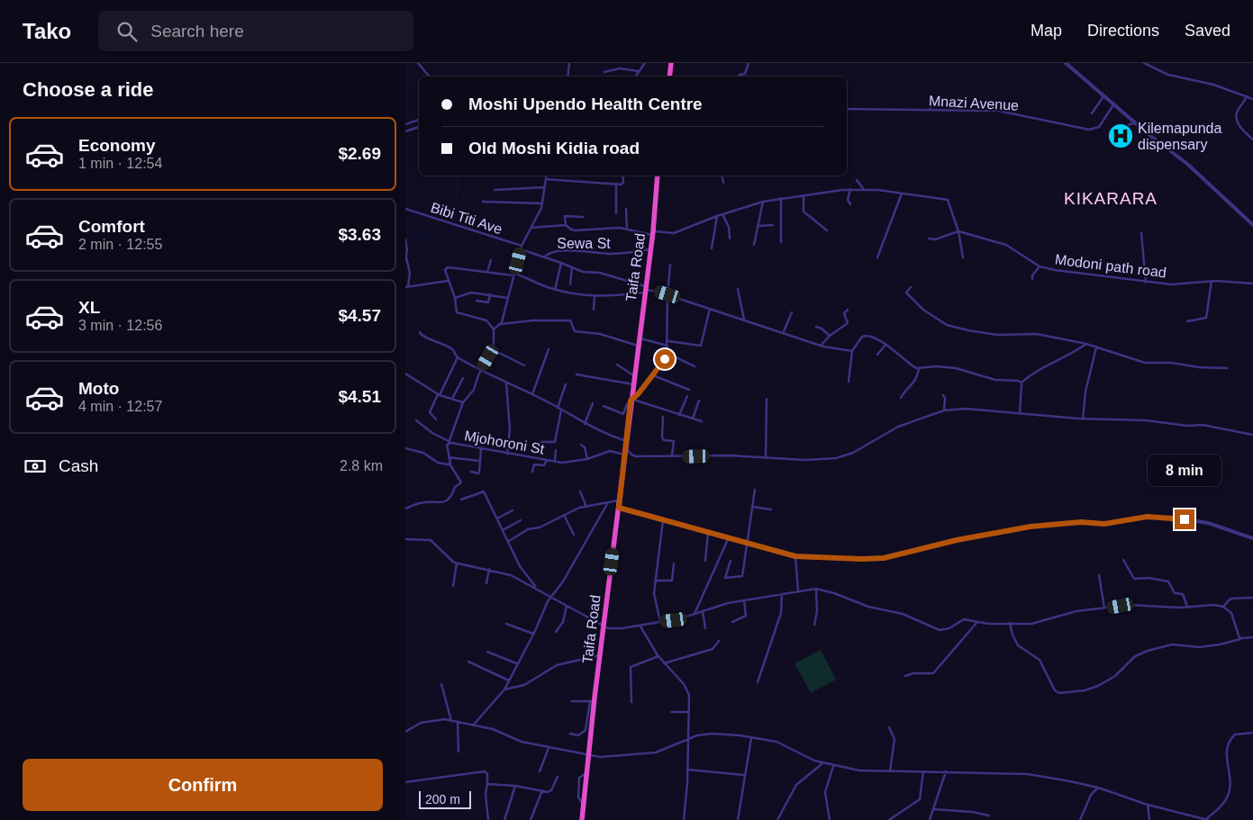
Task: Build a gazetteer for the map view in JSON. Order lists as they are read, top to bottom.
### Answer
{
  "streets": {
    "highway": ["Taifa Road"],
    "street": [
      "Mnazi Avenue",
      "Bibi Titi Ave",
      "Sewa St",
      "Modoni path road",
      "Mjohoroni St"
    ]
  },
  "crossings": [
    ["Bibi Titi Ave", "Sewa St"],
    ["Bibi Titi Ave", "Taifa Road"],
    ["Sewa St", "Taifa Road"],
    ["Taifa Road", "Mjohoroni St"]
  ],
  "districts": ["KIKARARA"],
  "places": {
    "hospital": ["Kilemapunda dispensary"]
  },
  "scale_bar": "200 m",
  "page": {
    "header": "Tako",
    "search": "Search here",
    "nav": ["Map", "Directions", "Saved"],
    "heading": "Choose a ride",
    "banner": ["Moshi Upendo Health Centre", "Old Moshi Kidia road"],
    "list": [
      {
        "name": "Economy",
        "note": "1 min · 12:54",
        "value": "$2.69"
      },
      {
        "name": "Comfort",
        "note": "2 min · 12:55",
        "value": "$3.63"
      },
      {
        "name": "XL",
        "note": "3 min · 12:56",
        "value": "$4.57"
      },
      {
        "name": "Moto",
        "note": "4 min · 12:57",
        "value": "$4.51"
      }
    ],
    "pay": ["Cash", "2.8 km"],
    "bubble": "8 min",
    "buttons": "Confirm",
    "scale": "200 m"
  }
}
